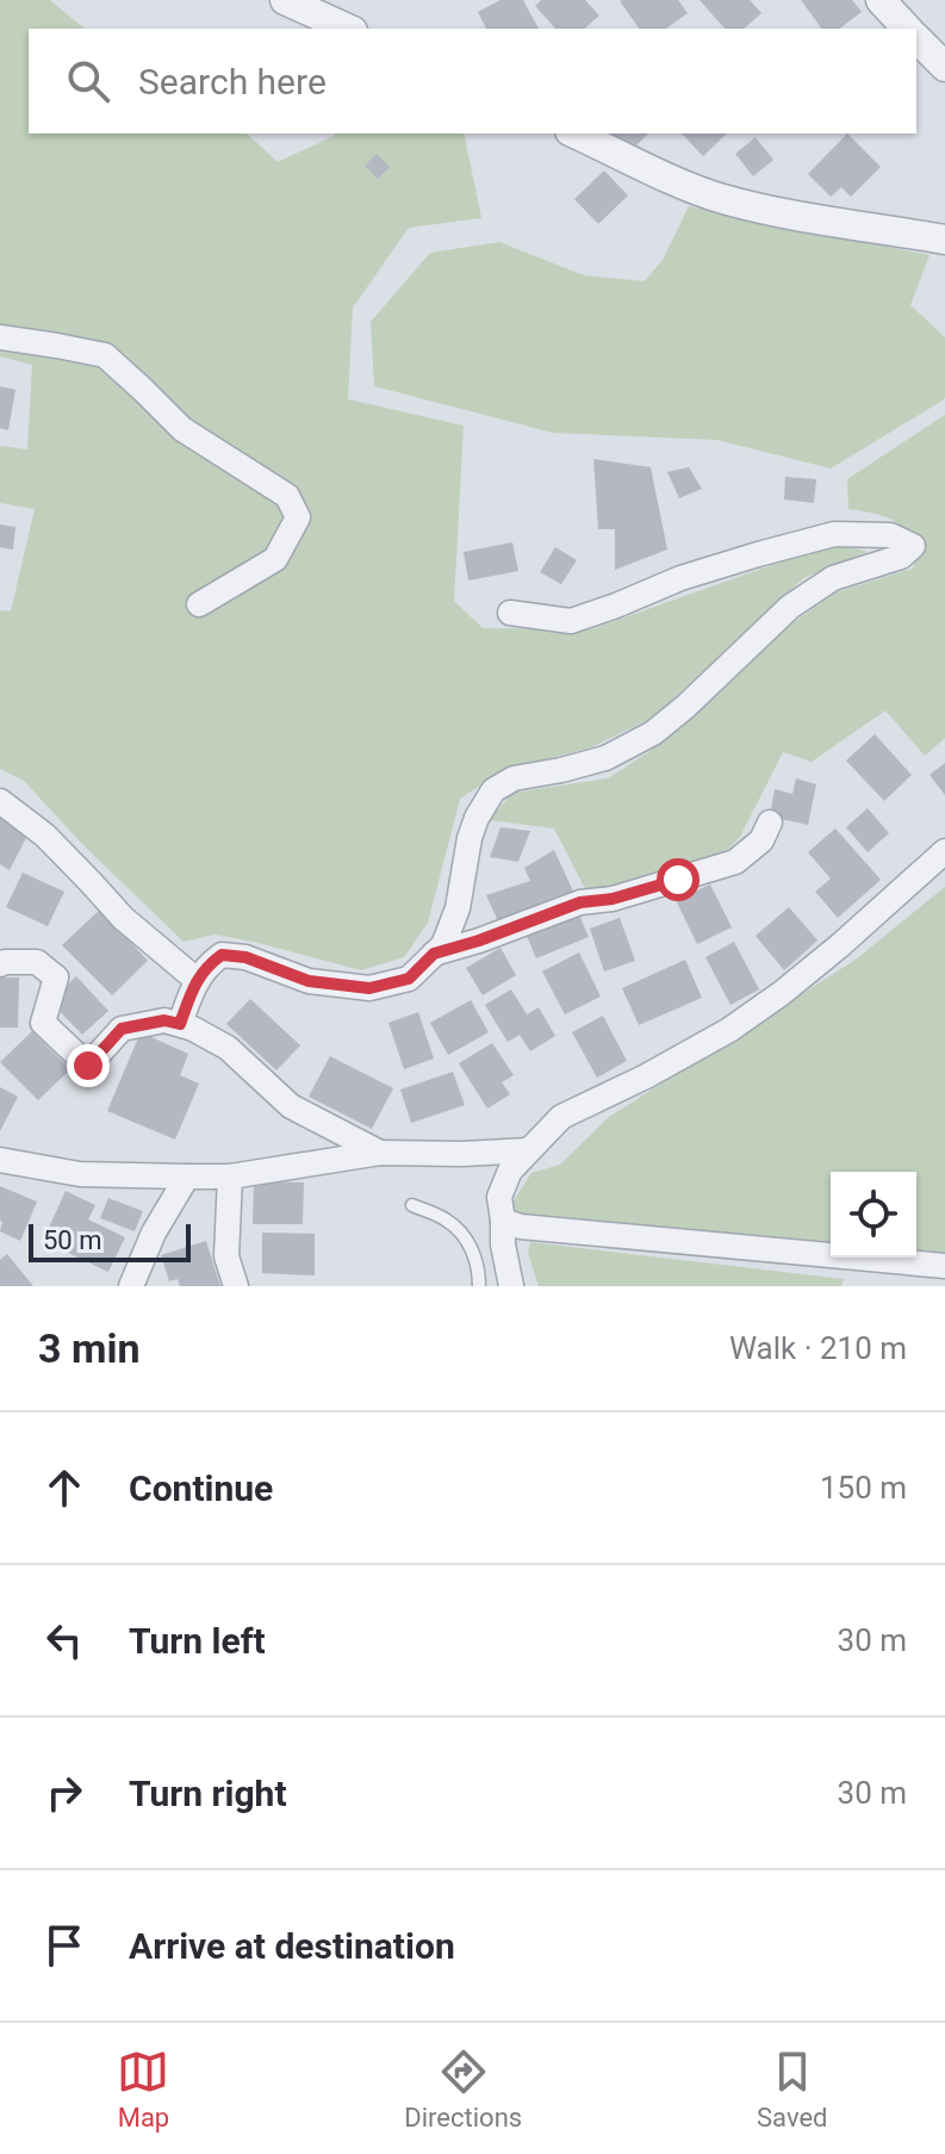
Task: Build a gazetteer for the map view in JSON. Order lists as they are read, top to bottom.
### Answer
{
  "scale_bar": "50 m",
  "page": {
    "search": "Search here",
    "scale": "50 m",
    "heading": ["3 min", "Walk · 210 m"],
    "list": [
      ["Continue", "150 m"],
      ["Turn left", "30 m"],
      ["Turn right", "30 m"],
      "Arrive at destination"
    ],
    "nav": ["Map", "Directions", "Saved"]
  }
}
